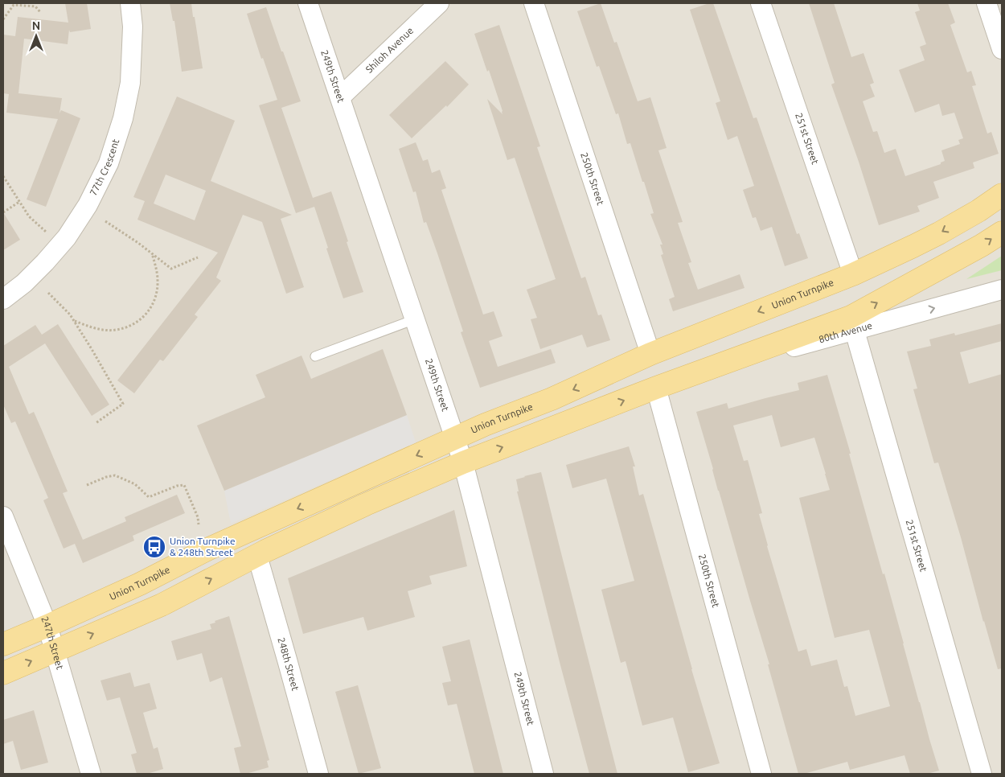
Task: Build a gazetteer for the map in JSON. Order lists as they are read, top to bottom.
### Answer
{
  "streets": {
    "main road": ["Union Turnpike"],
    "street": [
      "Shiloh Avenue",
      "249th Street",
      "251st Street",
      "77th Crescent",
      "250th Street",
      "80th Avenue",
      "247th Street",
      "248th Street"
    ]
  },
  "crossings": [
    ["Shiloh Avenue", "249th Street"],
    ["249th Street", "Union Turnpike"],
    ["251st Street", "Union Turnpike"],
    ["251st Street", "80th Avenue"],
    ["250th Street", "Union Turnpike"],
    ["Union Turnpike", "247th Street"]
  ],
  "one_way": ["80th Avenue"],
  "places": {
    "bus stop": ["Union Turnpike & 248th Street"]
  },
  "north": "top"
}
